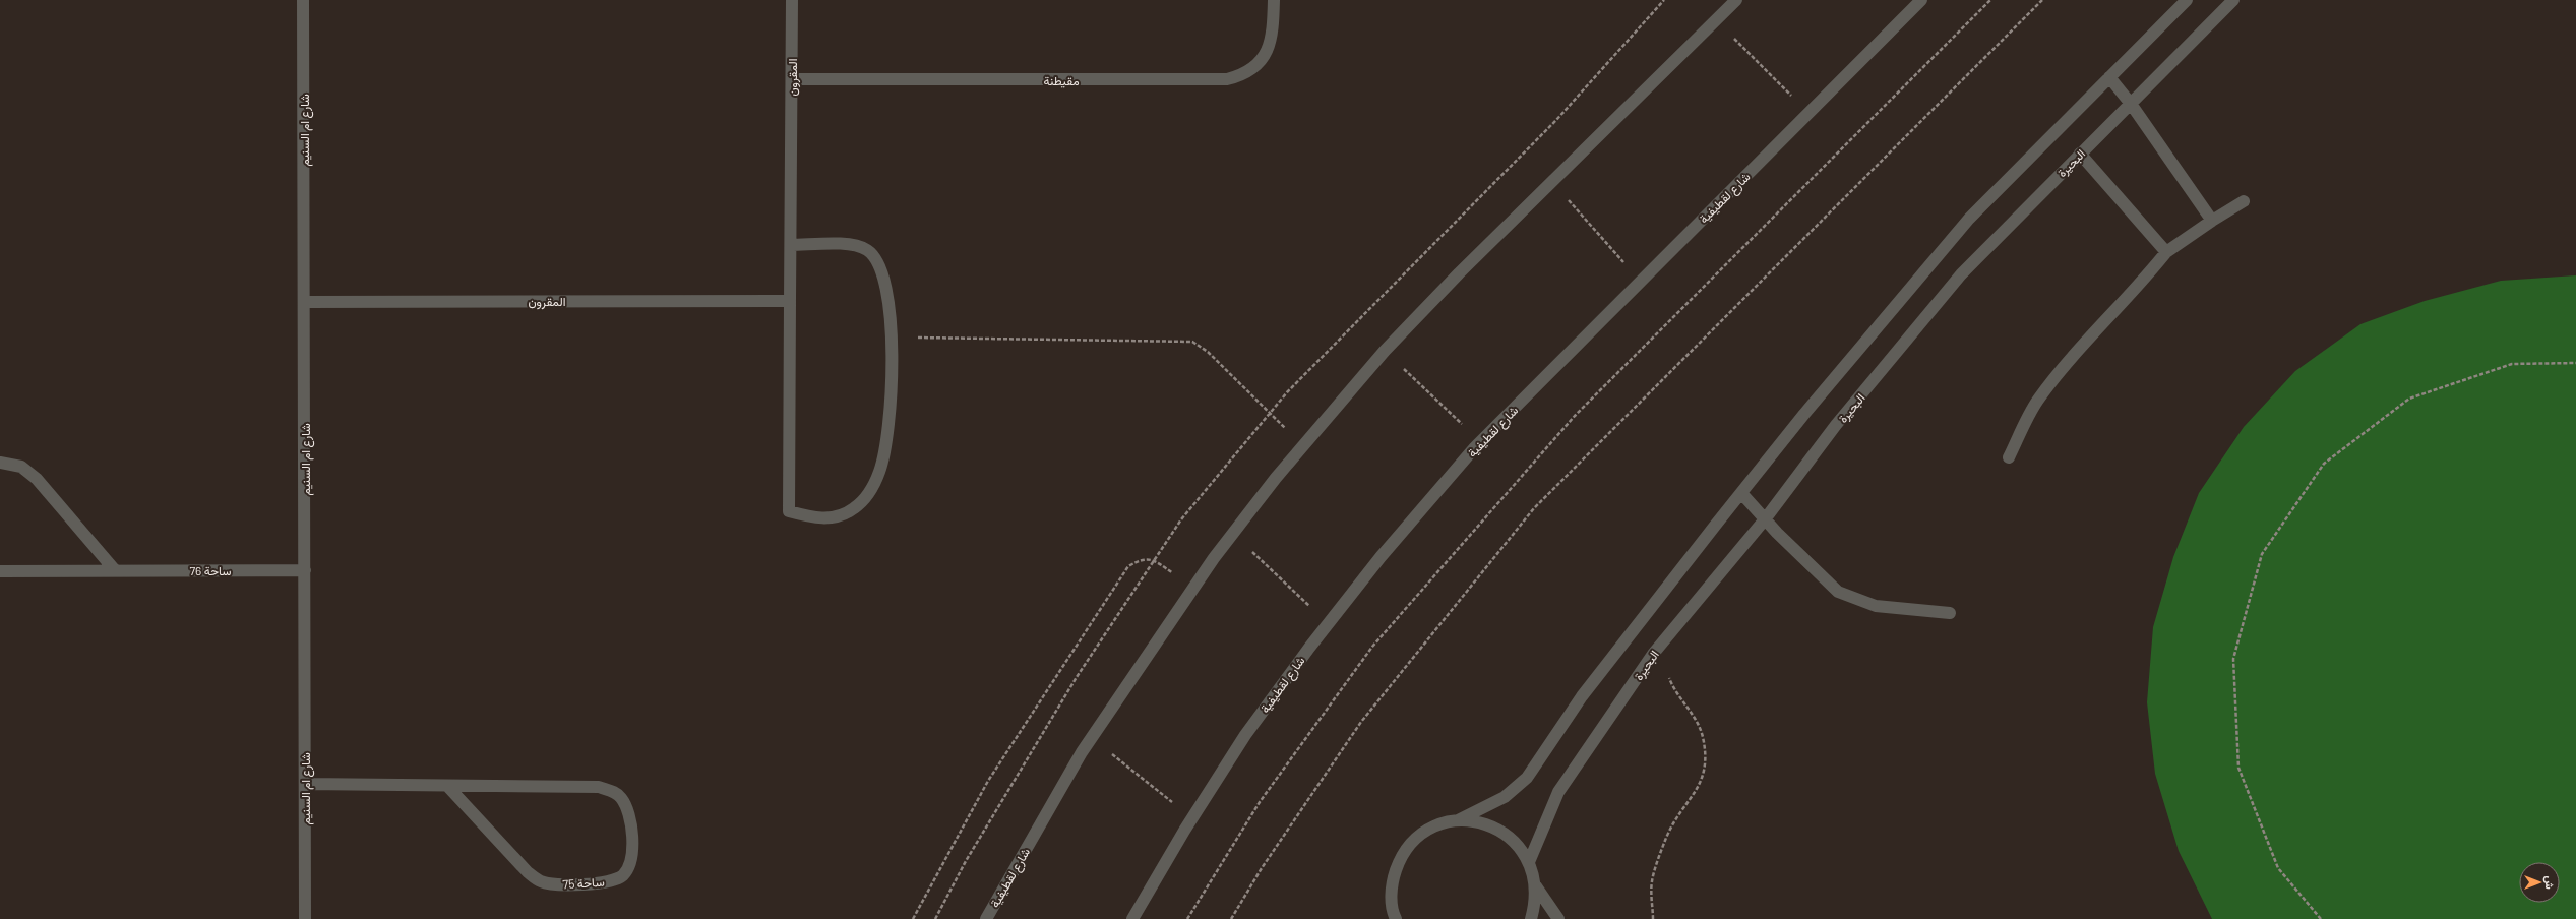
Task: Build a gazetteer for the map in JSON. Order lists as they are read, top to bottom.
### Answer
{
  "streets": {
    "street": [
      "المقرون",
      "مقيطنة",
      "شارع ام السنيم",
      "البحيرة",
      "شارع لقطيفية",
      "ساحة 76",
      "ساحة 75"
    ]
  },
  "crossings": [
    ["المقرون", "مقيطنة"],
    ["المقرون", "شارع ام السنيم"],
    ["شارع ام السنيم", "ساحة 76"],
    ["شارع ام السنيم", "ساحة 75"]
  ],
  "north": "right"
}
